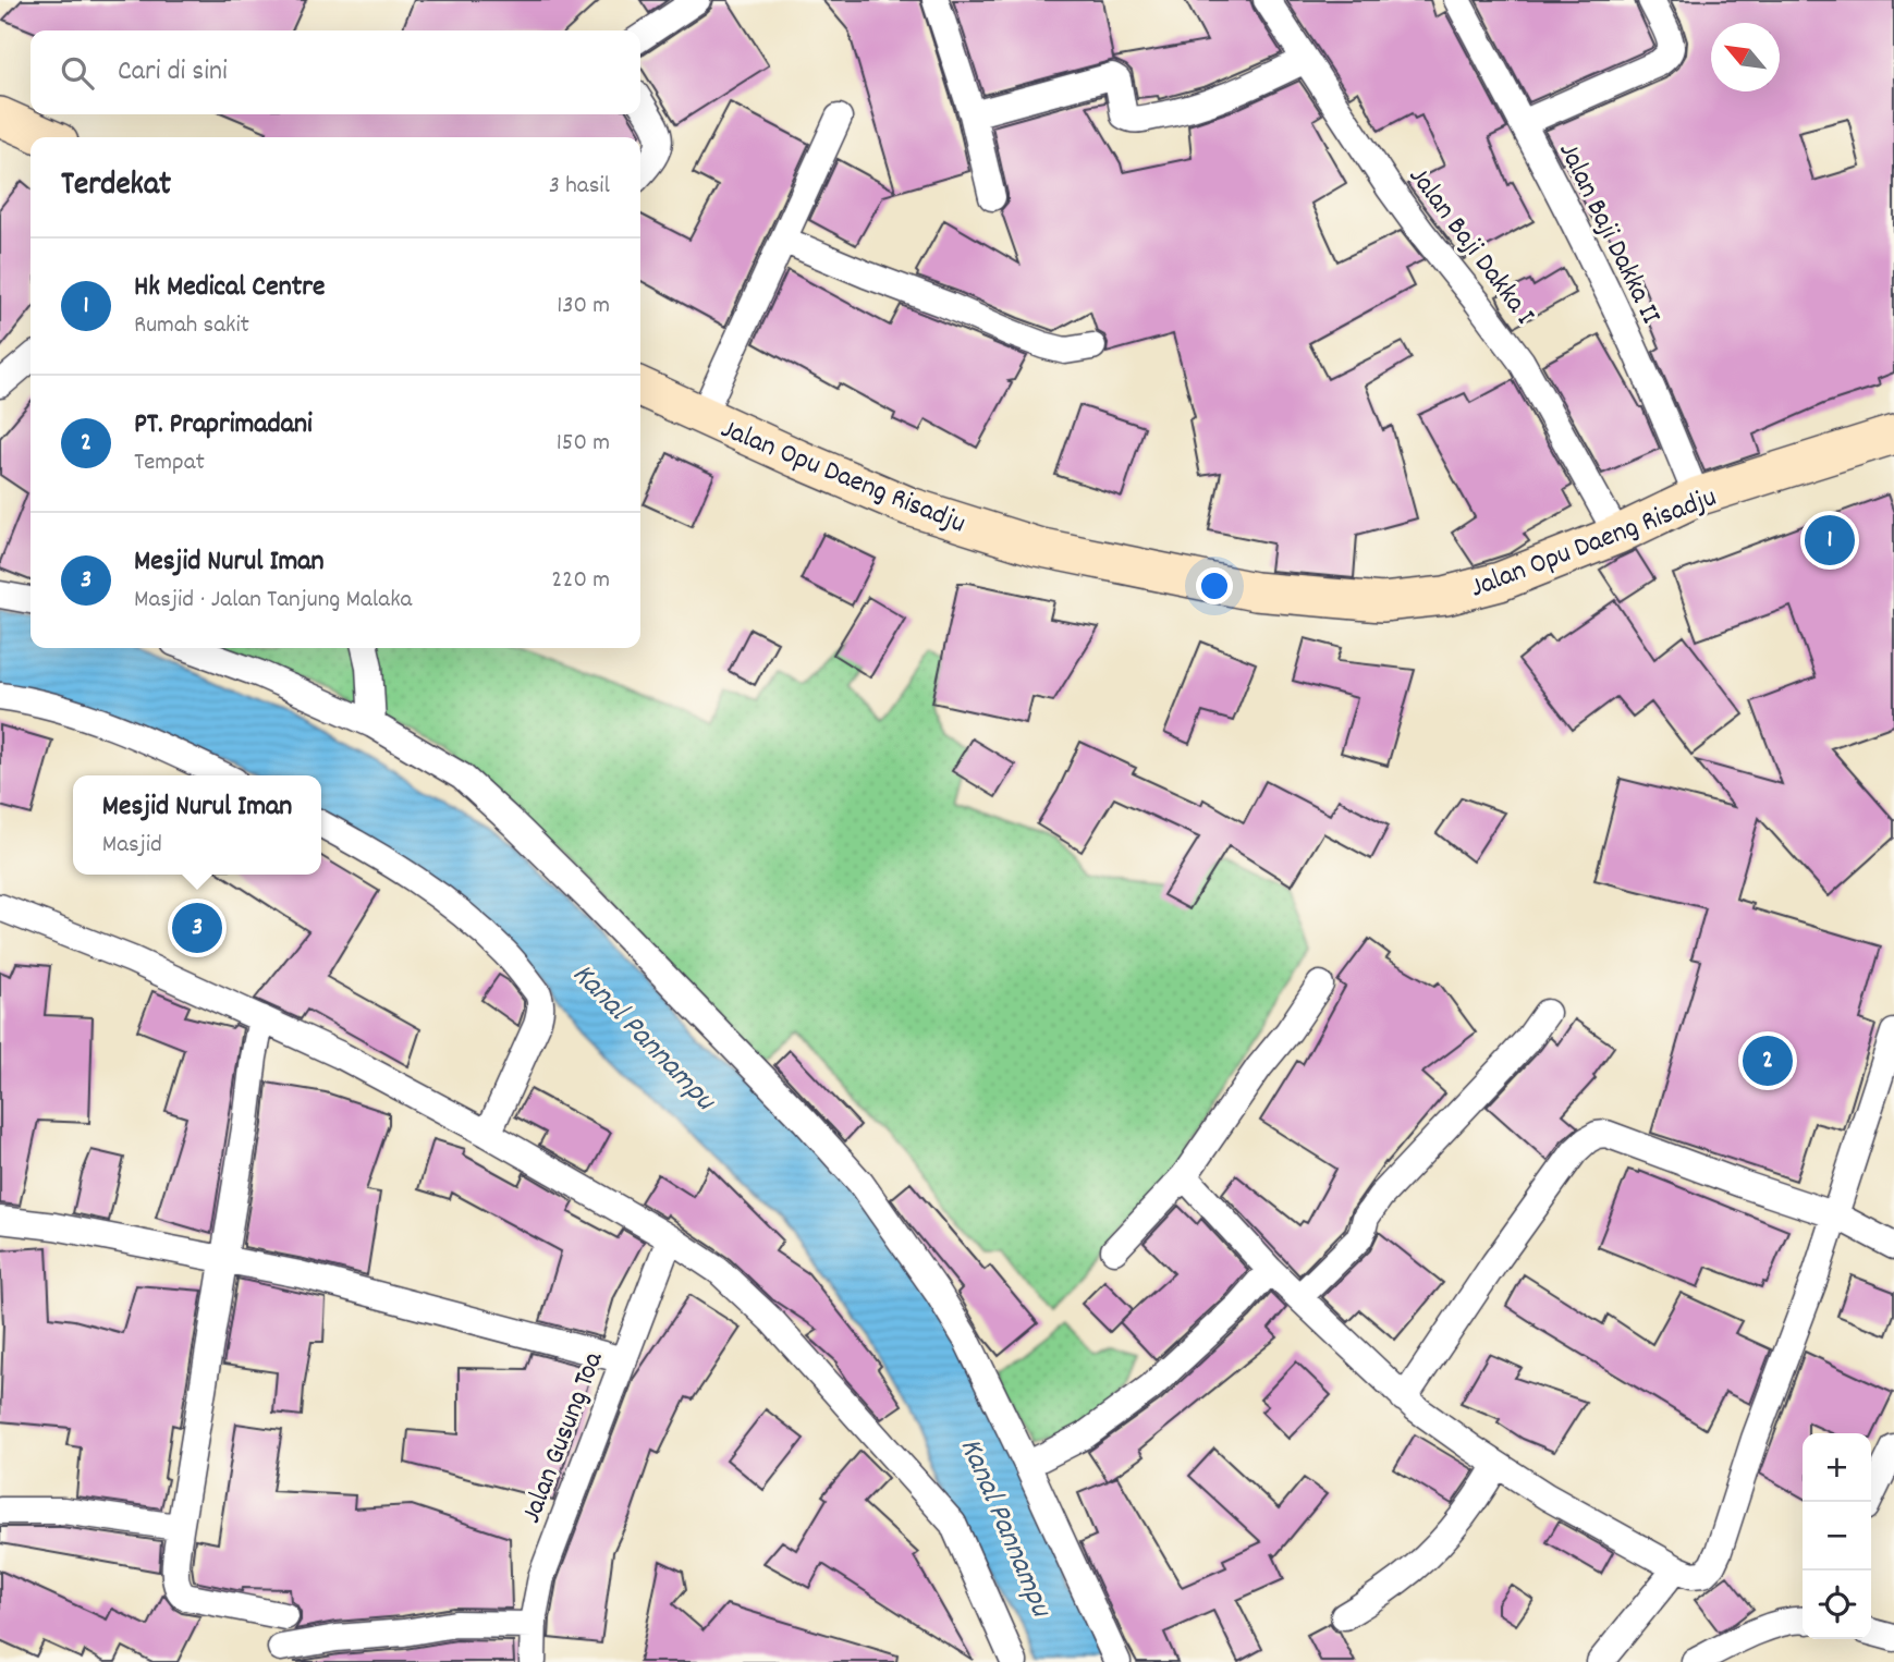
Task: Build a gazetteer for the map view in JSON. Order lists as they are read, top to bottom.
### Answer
{
  "streets": {
    "main road": ["Jalan Opu Daeng Risadju"],
    "street": ["Jalan Baji Dakka II", "Jalan Baji Dakka I", "Jalan Gusung Toa"]
  },
  "crossings": [
    ["Jalan Baji Dakka II", "Jalan Opu Daeng Risadju"],
    ["Jalan Baji Dakka I", "Jalan Opu Daeng Risadju"]
  ],
  "water": ["Kanal Pannampu"],
  "north": "top left",
  "page": {
    "search": "Cari di sini",
    "heading": ["Terdekat", "3 hasil"],
    "list": [
      {
        "mark": "1",
        "name": "Hk Medical Centre",
        "note": "Rumah sakit",
        "value": "130 m"
      },
      {
        "mark": "2",
        "name": "PT. Praprimadani",
        "note": "Tempat",
        "value": "150 m"
      },
      {
        "mark": "3",
        "name": "Mesjid Nurul Iman",
        "note": "Masjid · Jalan Tanjung Malaka",
        "value": "220 m"
      }
    ],
    "pins": ["1", "3", "2"],
    "popup": ["Mesjid Nurul Iman", "Masjid"],
    "map_buttons": ["+", "−"]
  }
}
